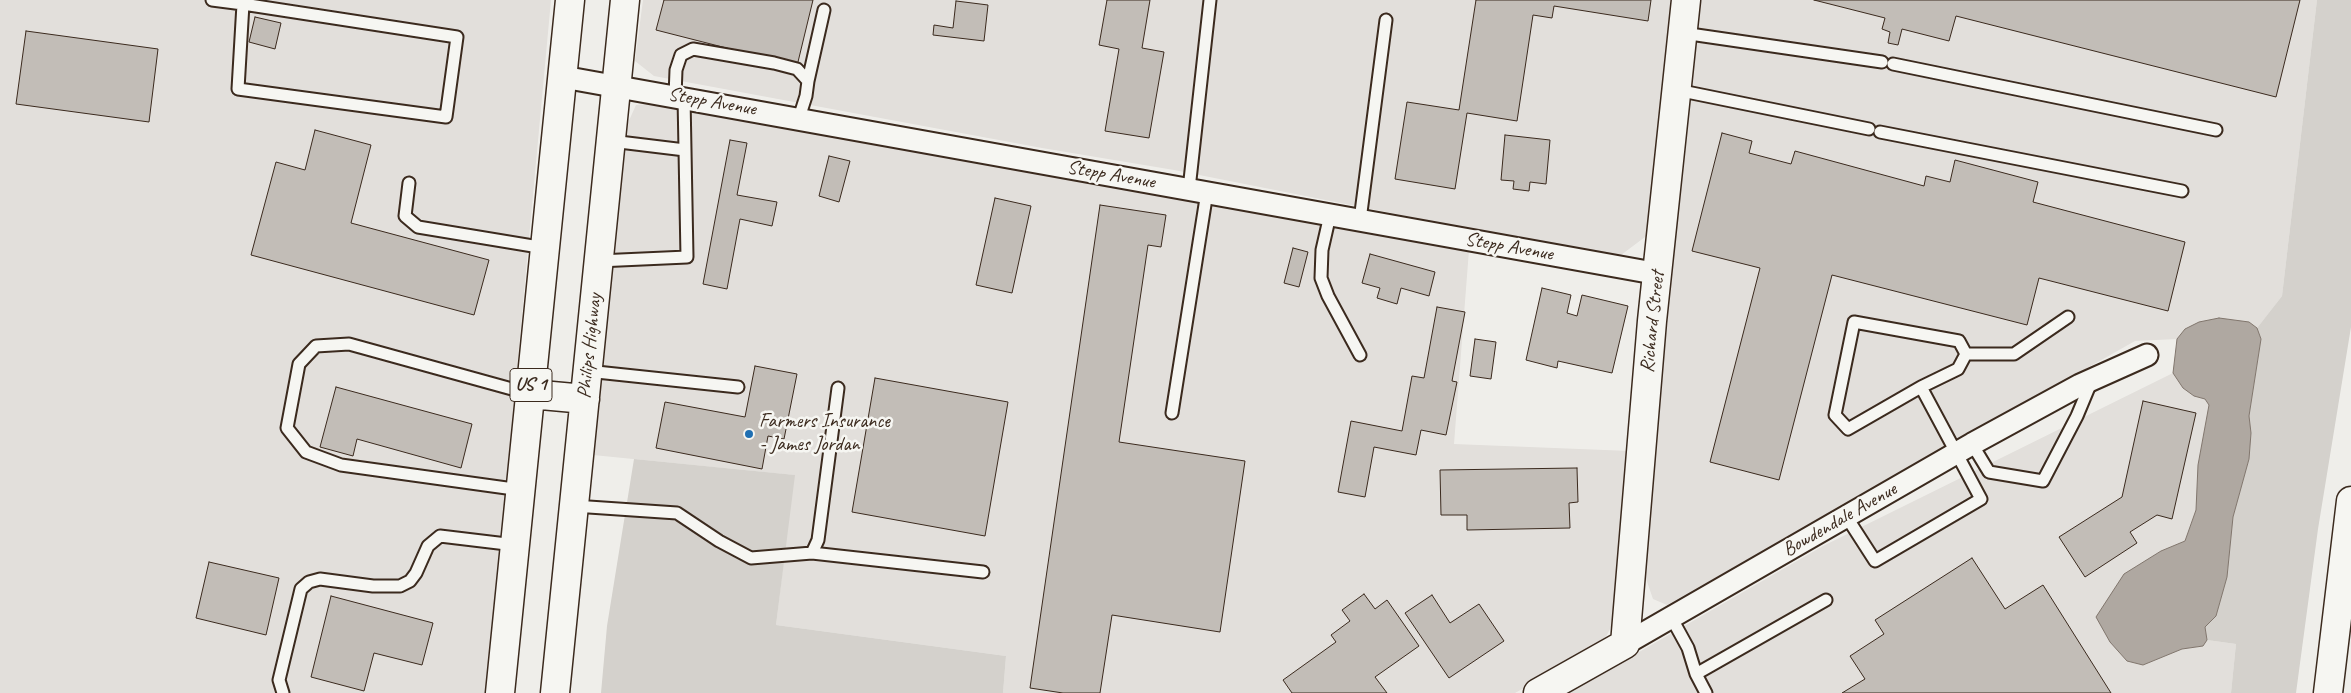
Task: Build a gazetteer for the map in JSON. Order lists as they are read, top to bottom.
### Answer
{
  "streets": {
    "main road": [
      "Richard Street",
      "Philips Highway",
      "US 1",
      "Bowdendale Avenue"
    ],
    "street": ["Stepp Avenue"]
  },
  "crossings": [
    ["Stepp Avenue", "Richard Street"],
    ["Stepp Avenue", "Philips Highway"],
    ["Stepp Avenue", "US 1"],
    ["Richard Street", "Bowdendale Avenue"]
  ],
  "places": ["Farmers Insurance - James Jordan"]
}
